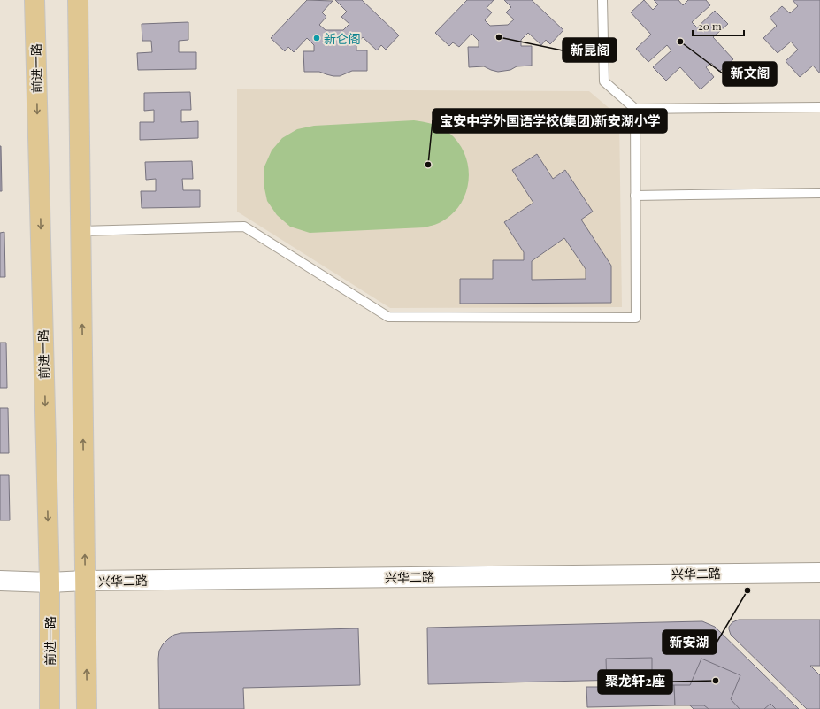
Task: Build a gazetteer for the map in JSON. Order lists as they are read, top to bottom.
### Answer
{
  "streets": {
    "main road": ["前进一路", "兴华二路"]
  },
  "crossings": [
    ["前进一路", "兴华二路"]
  ],
  "places": [
    "新昆阁",
    "新仑阁",
    "新文阁",
    "宝安中学外国语学校(集团)新安湖小学",
    "新安湖",
    "聚龙轩2座"
  ],
  "scale_bar": "20 m"
}
